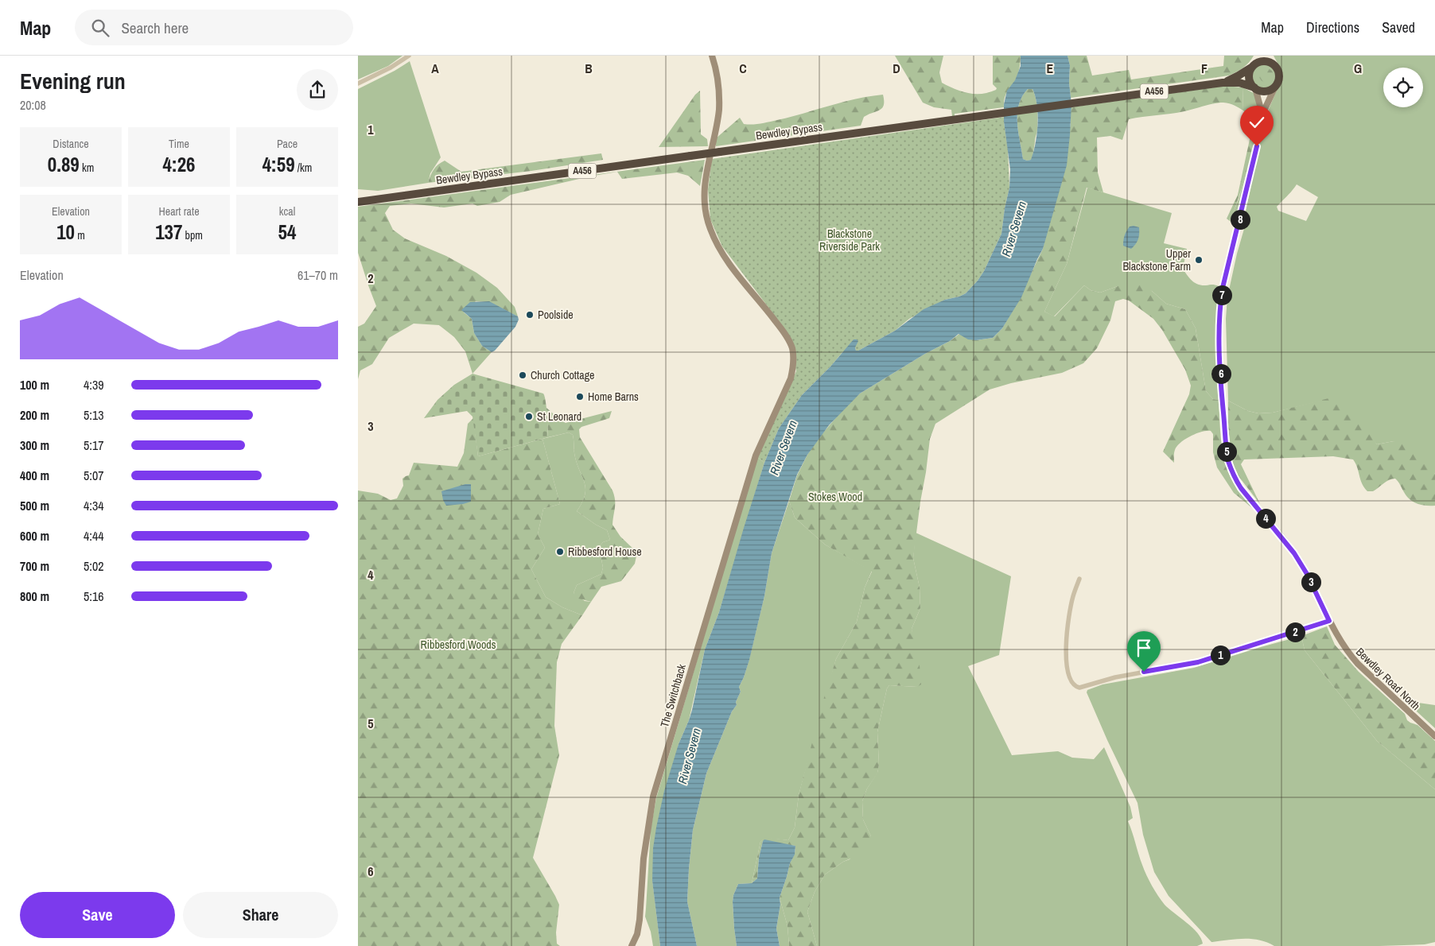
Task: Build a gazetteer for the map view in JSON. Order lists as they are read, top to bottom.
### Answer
{
  "streets": {
    "highway": ["A456", "Bewdley Bypass"],
    "main road": ["Bewdley Road North", "The Switchback"]
  },
  "crossings": [
    ["A456", "Bewdley Bypass"]
  ],
  "water": ["River Severn"],
  "parks": ["Blackstone Riverside Park", "Stokes Wood", "Ribbesford Woods"],
  "places": [
    "Upper Blackstone Farm",
    "Poolside",
    "Church Cottage",
    "Home Barns",
    "St Leonard",
    "Ribbesford House"
  ],
  "page": {
    "header": "Map",
    "search": "Search here",
    "nav": ["Map", "Directions", "Saved"],
    "heading": ["Evening run", "20:08"],
    "stats": [
      ["Distance", "0.89 km"],
      ["Time", "4:26"],
      ["Pace", "4:59 /km"],
      ["Elevation", "10 m"],
      ["Heart rate", "137 bpm"],
      ["kcal", "54"]
    ],
    "pins": [
      "8",
      "7",
      "6",
      "5",
      "4",
      "3",
      "2",
      "1"
    ],
    "chart": ["Elevation", "61–70 m"],
    "list": [
      {
        "name": "100 m",
        "note": "4:39"
      },
      {
        "name": "200 m",
        "note": "5:13"
      },
      {
        "name": "300 m",
        "note": "5:17"
      },
      {
        "name": "400 m",
        "note": "5:07"
      },
      {
        "name": "500 m",
        "note": "4:34"
      },
      {
        "name": "600 m",
        "note": "4:44"
      },
      {
        "name": "700 m",
        "note": "5:02"
      },
      {
        "name": "800 m",
        "note": "5:16"
      }
    ],
    "buttons": ["Save", "Share"]
  },
  "grid": {
    "columns": [
      "A",
      "B",
      "C",
      "D",
      "E",
      "F",
      "G"
    ],
    "rows": [
      "1",
      "2",
      "3",
      "4",
      "5",
      "6"
    ]
  }
}
